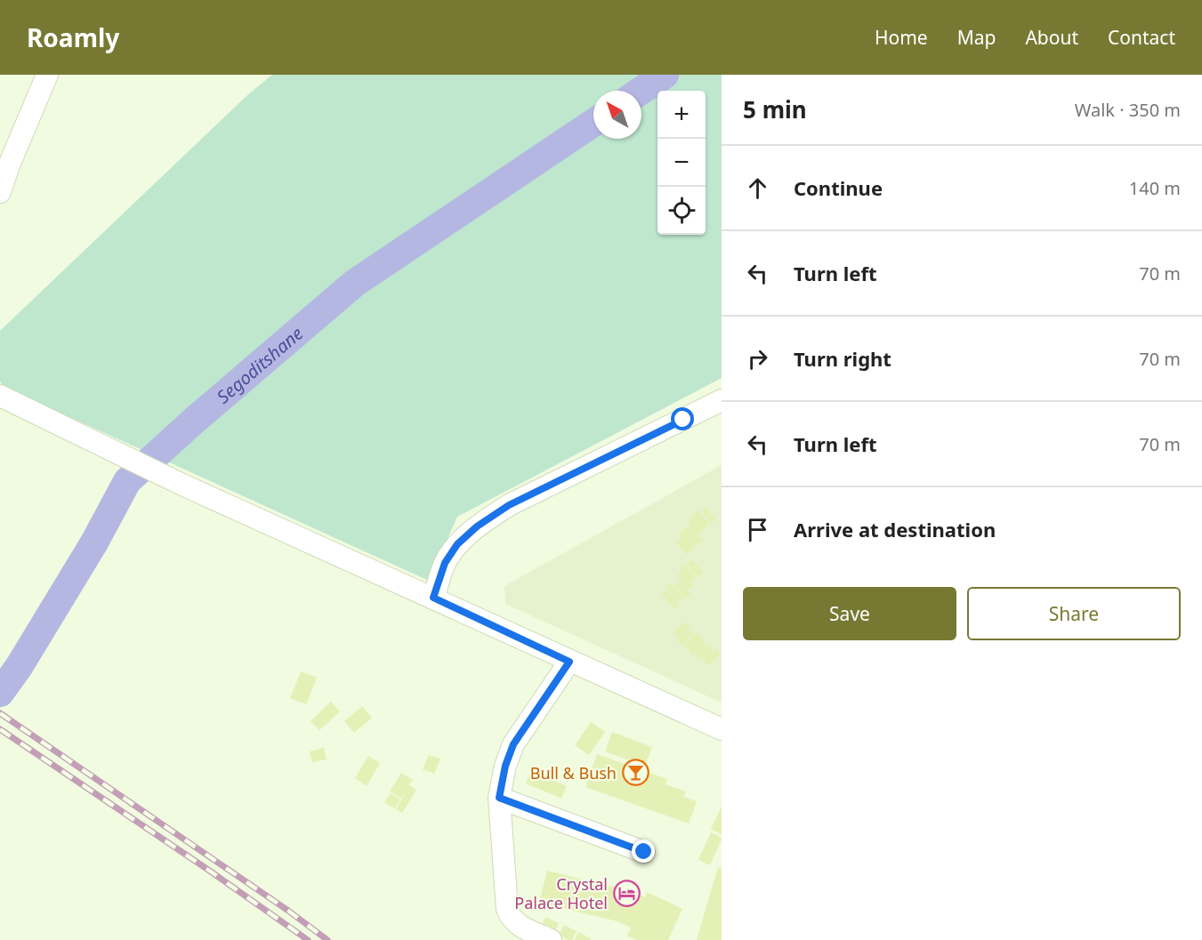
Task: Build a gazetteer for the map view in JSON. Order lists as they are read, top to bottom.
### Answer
{
  "water": ["Segoditshane"],
  "places": {
    "bar": ["Bull & Bush"],
    "hotel": ["Crystal Palace Hotel"]
  },
  "north": "top left",
  "page": {
    "header": "Roamly",
    "nav": [
      "Home",
      "Map",
      "About",
      "Contact"
    ],
    "heading": ["5 min", "Walk · 350 m"],
    "map_buttons": ["+", "−"],
    "list": [
      ["Continue", "140 m"],
      ["Turn left", "70 m"],
      ["Turn right", "70 m"],
      ["Turn left", "70 m"],
      "Arrive at destination"
    ],
    "buttons": ["Save", "Share"]
  }
}
